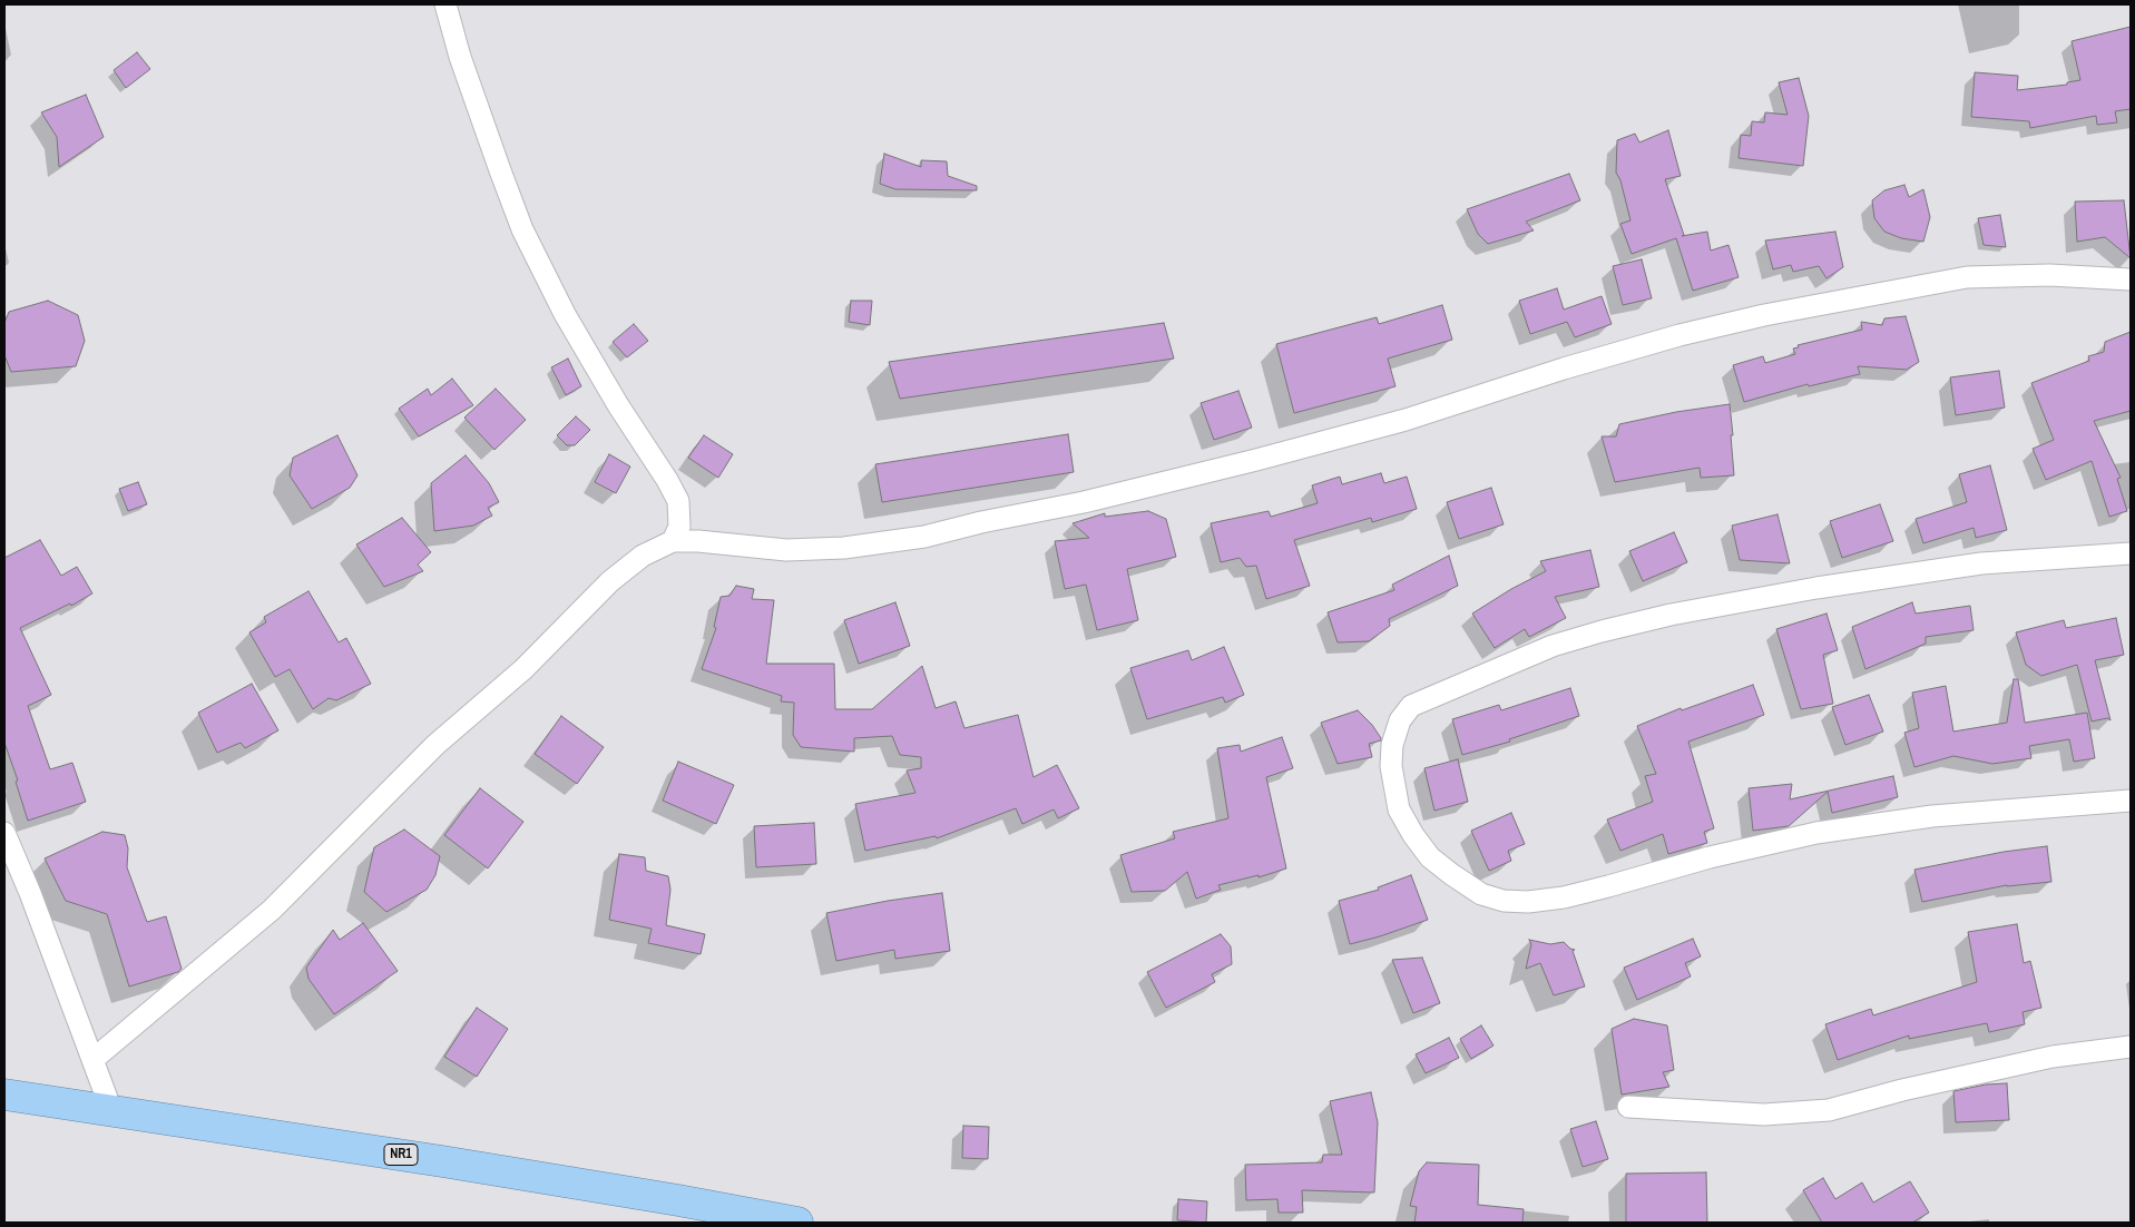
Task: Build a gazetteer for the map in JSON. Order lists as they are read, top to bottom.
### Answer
{
  "streets": {
    "highway": ["NR1"]
  }
}
